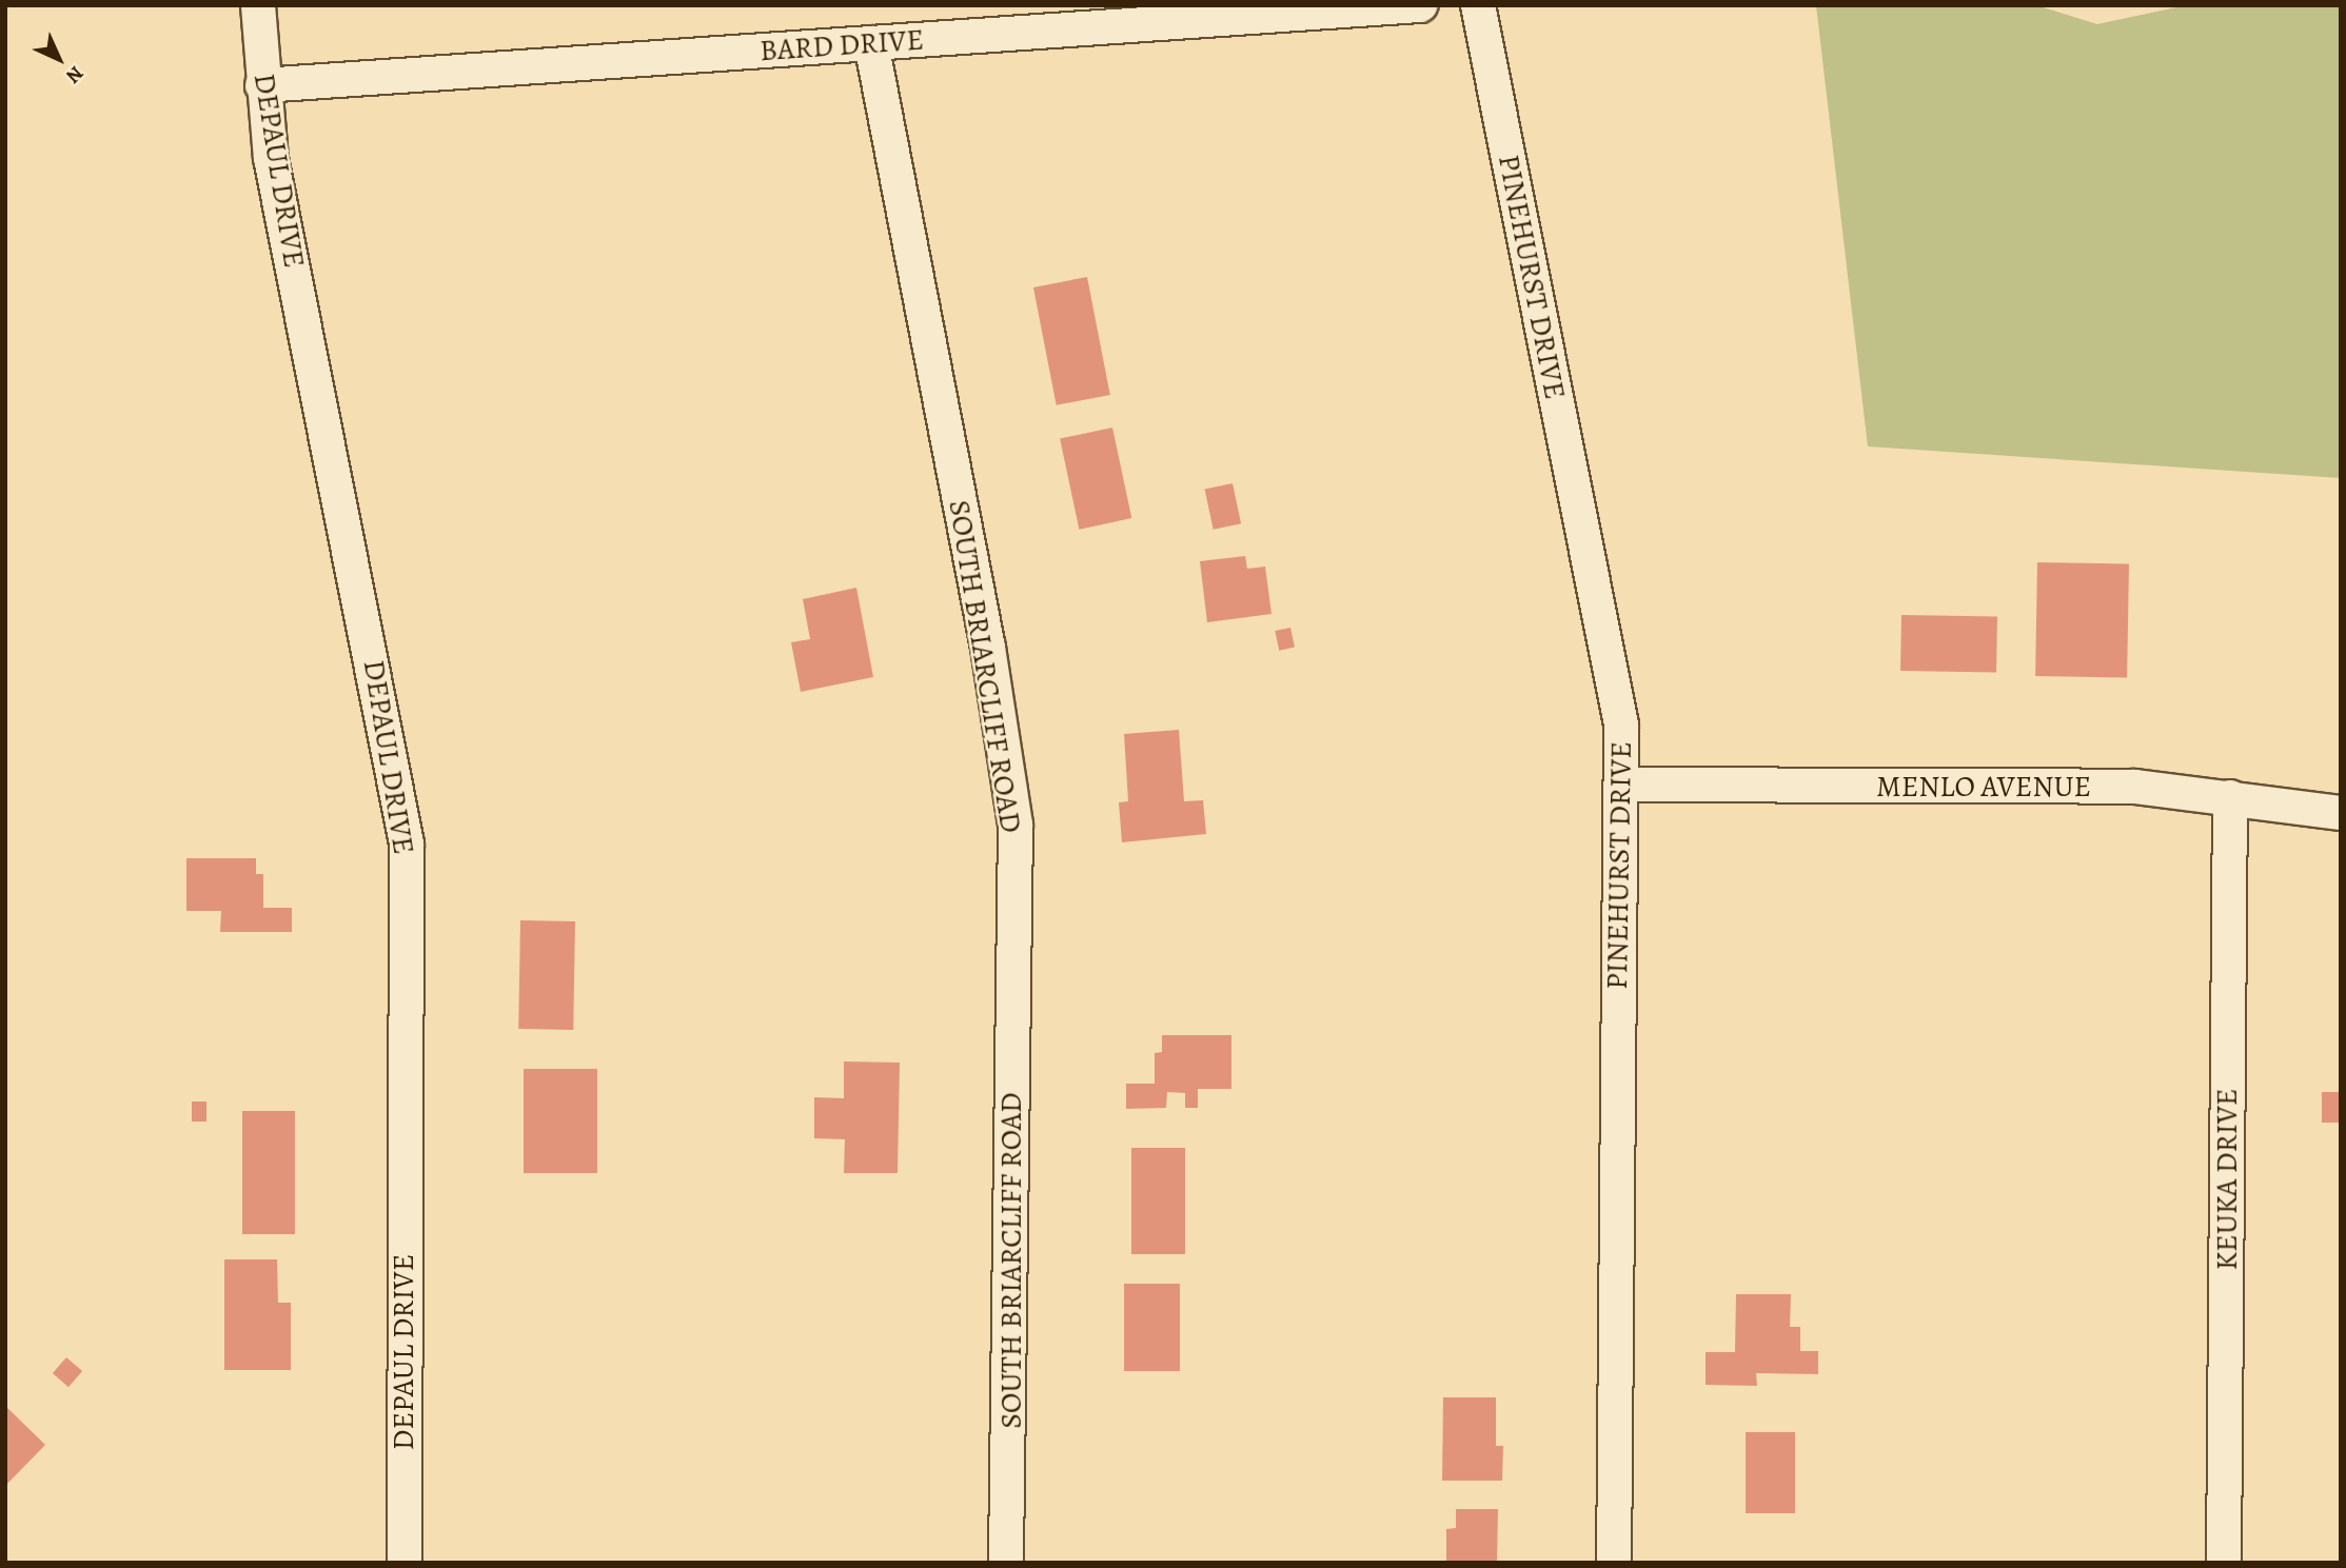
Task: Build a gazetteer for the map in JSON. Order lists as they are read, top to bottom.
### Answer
{
  "streets": {
    "street": [
      "BARD DRIVE",
      "DEPAUL DRIVE",
      "PINEHURST DRIVE",
      "SOUTH BRIARCLIFF ROAD",
      "MENLO AVENUE",
      "KEUKA DRIVE"
    ]
  },
  "crossings": [
    ["BARD DRIVE", "DEPAUL DRIVE"],
    ["BARD DRIVE", "SOUTH BRIARCLIFF ROAD"],
    ["PINEHURST DRIVE", "MENLO AVENUE"],
    ["MENLO AVENUE", "KEUKA DRIVE"]
  ],
  "north": "bottom right"
}
